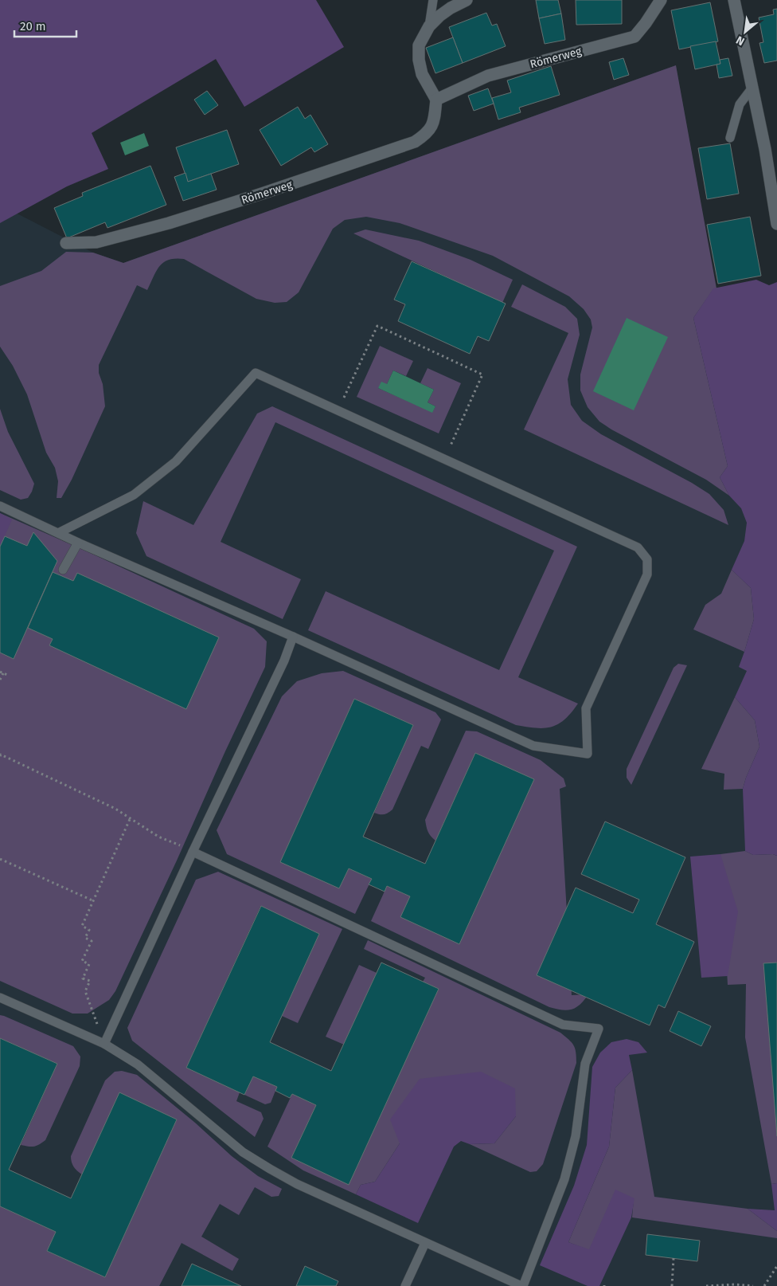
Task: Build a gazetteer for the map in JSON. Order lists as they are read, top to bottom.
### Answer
{
  "streets": {
    "street": ["Römerweg"]
  },
  "scale_bar": "20 m",
  "north": "bottom left"
}
